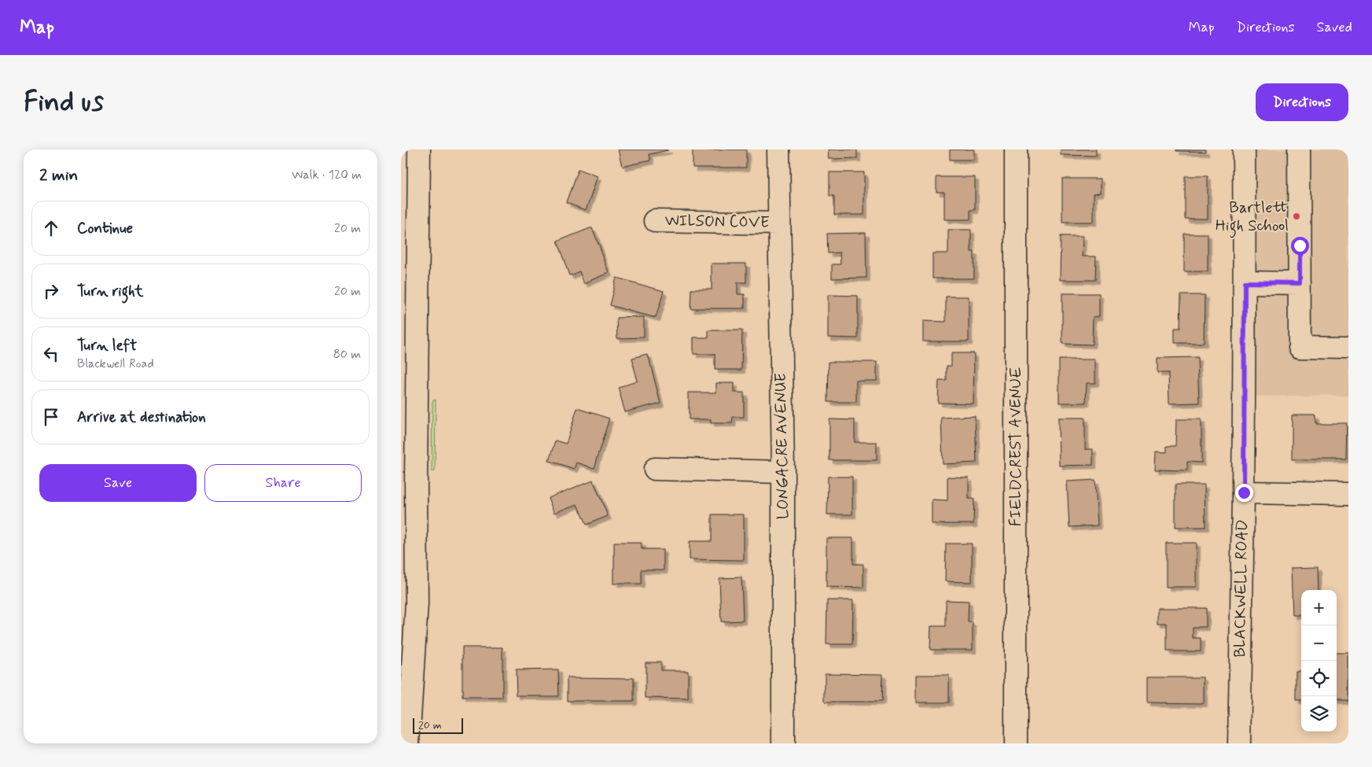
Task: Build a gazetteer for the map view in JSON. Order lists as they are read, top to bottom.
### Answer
{
  "streets": {
    "street": [
      "WILSON COVE",
      "LONGACRE AVENUE",
      "FIELDCREST AVENUE",
      "BLACKWELL ROAD"
    ]
  },
  "crossings": [
    ["WILSON COVE", "LONGACRE AVENUE"]
  ],
  "places": ["Bartlett High School"],
  "scale_bar": "20 m",
  "page": {
    "header": "Map",
    "nav": ["Map", "Directions", "Saved"],
    "buttons": [
      "Directions",
      ["Save", "Share"]
    ],
    "title": "Find us",
    "heading": ["2 min", "Walk · 120 m"],
    "list": [
      ["Continue", "20 m"],
      ["Turn right", "20 m"],
      ["Turn left", "Blackwell Road", "80 m"],
      "Arrive at destination"
    ],
    "map_buttons": ["+", "−"],
    "scale": "20 m"
  }
}
